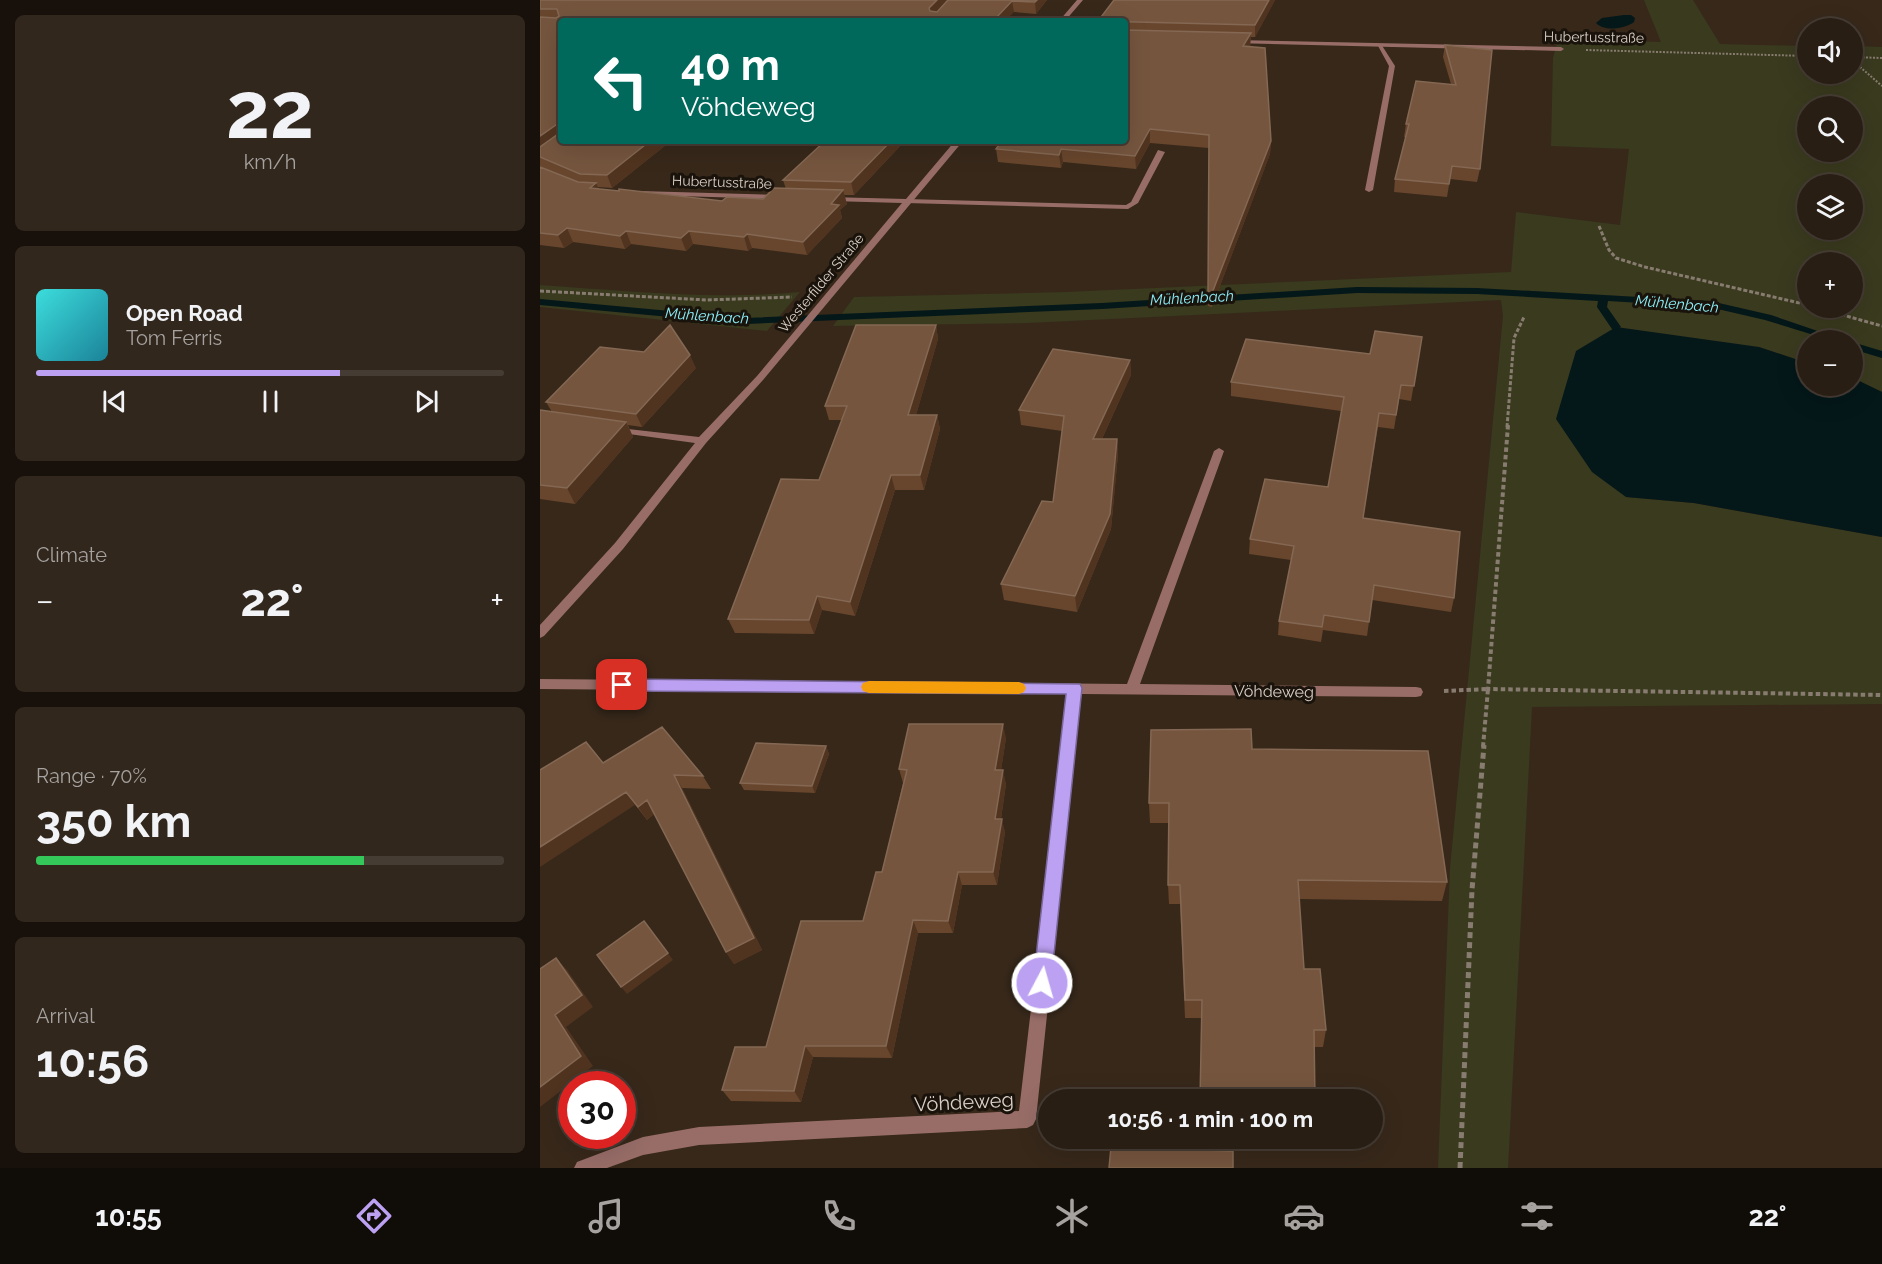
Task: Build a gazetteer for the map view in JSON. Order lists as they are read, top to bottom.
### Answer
{
  "streets": {
    "street": ["Hubertusstraße", "Westerfilder Straße", "Vöhdeweg"]
  },
  "water": ["Mühlenbach"],
  "page": {
    "tile": [
      ["22", "km/h"],
      "Climate",
      ["Range · 70%", "350 km"],
      ["Arrival", "10:56"]
    ],
    "map_buttons": ["+", "−"],
    "turn": ["40 m", "Vöhdeweg"],
    "song": ["Open Road", "Tom Ferris"],
    "heat": ["−", "22°", "+"],
    "limit": "30",
    "trip": "10:56 · 1 min · 100 m",
    "tabs": ["10:55", "22°"]
  }
}
